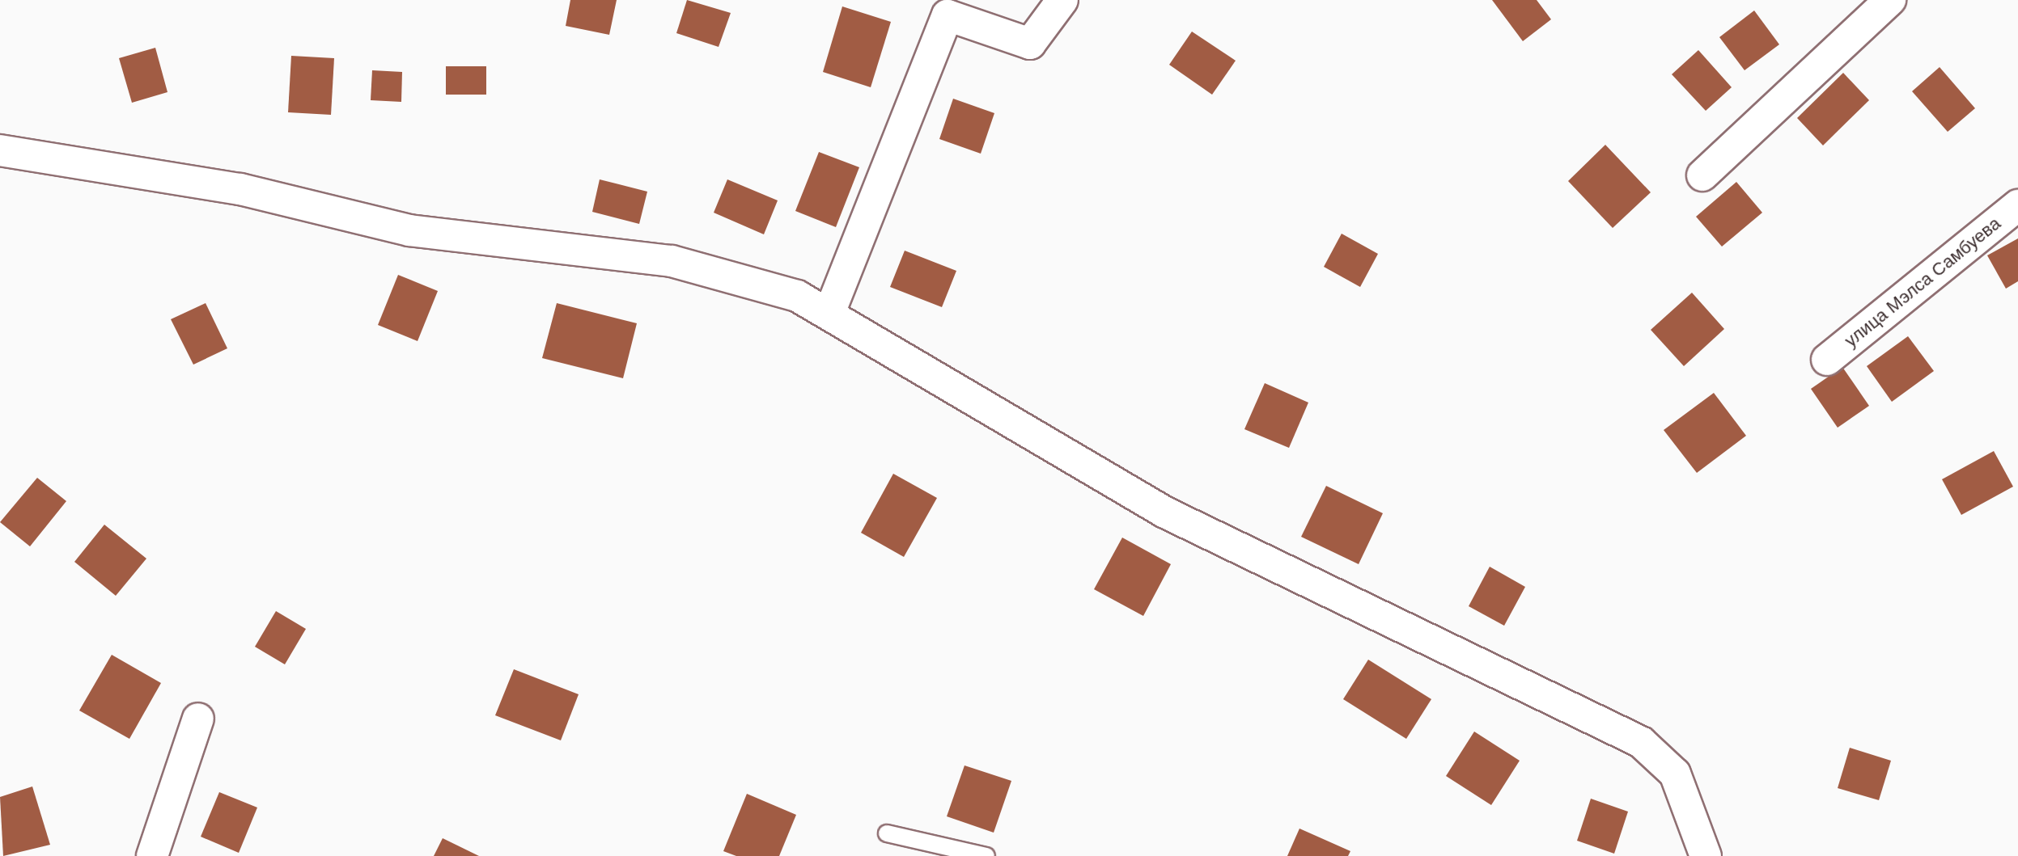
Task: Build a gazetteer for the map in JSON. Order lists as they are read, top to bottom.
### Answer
{
  "streets": {
    "street": ["улица Мэлса Самбуева"]
  }
}
